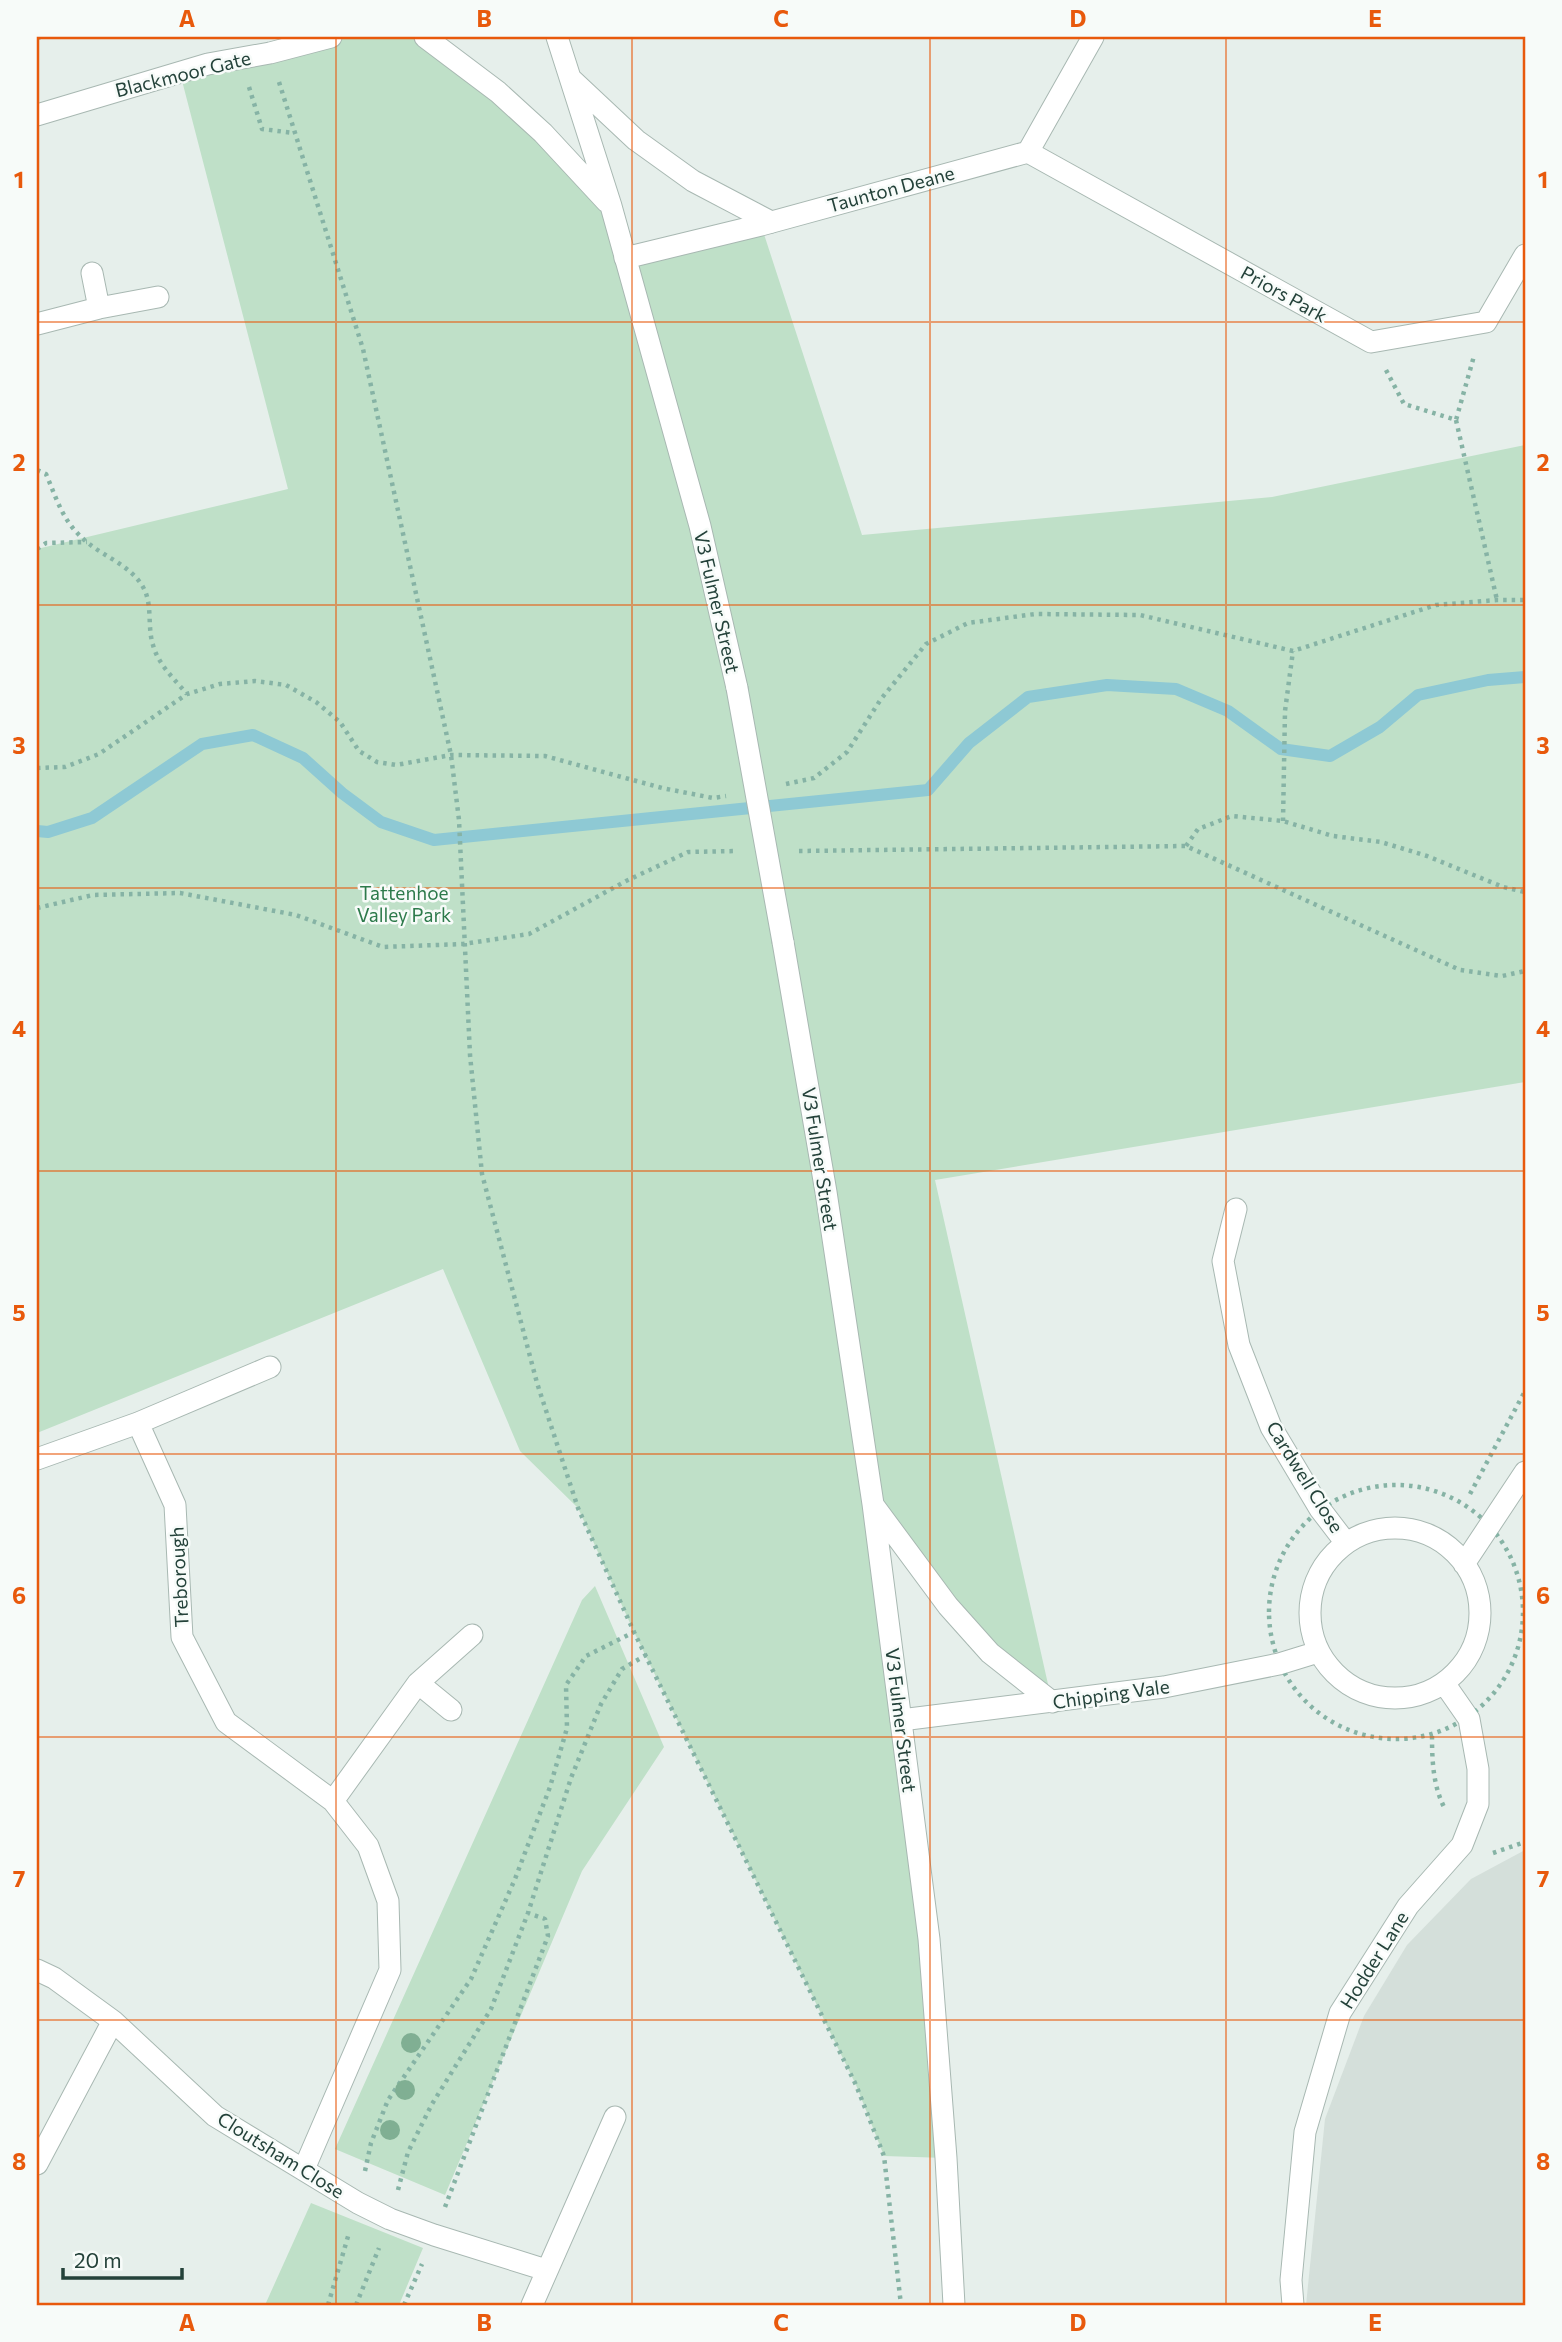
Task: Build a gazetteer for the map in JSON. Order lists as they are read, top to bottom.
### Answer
{
  "streets": {
    "street": [
      "Blackmoor Gate",
      "Taunton Deane",
      "Priors Park",
      "V3 Fulmer Street",
      "Cardwell Close",
      "Treborough",
      "Chipping Vale",
      "Hodder Lane",
      "Cloutsham Close"
    ]
  },
  "crossings": [
    ["Taunton Deane", "Priors Park"],
    ["Taunton Deane", "V3 Fulmer Street"],
    ["V3 Fulmer Street", "Chipping Vale"],
    ["Cardwell Close", "Chipping Vale"],
    ["Cardwell Close", "Hodder Lane"],
    ["Treborough", "Cloutsham Close"],
    ["Chipping Vale", "Hodder Lane"]
  ],
  "parks": ["Tattenhoe Valley Park"],
  "scale_bar": "20 m",
  "grid": {
    "columns": [
      "A",
      "B",
      "C",
      "D",
      "E"
    ],
    "rows": [
      "1",
      "2",
      "3",
      "4",
      "5",
      "6",
      "7",
      "8"
    ]
  }
}
